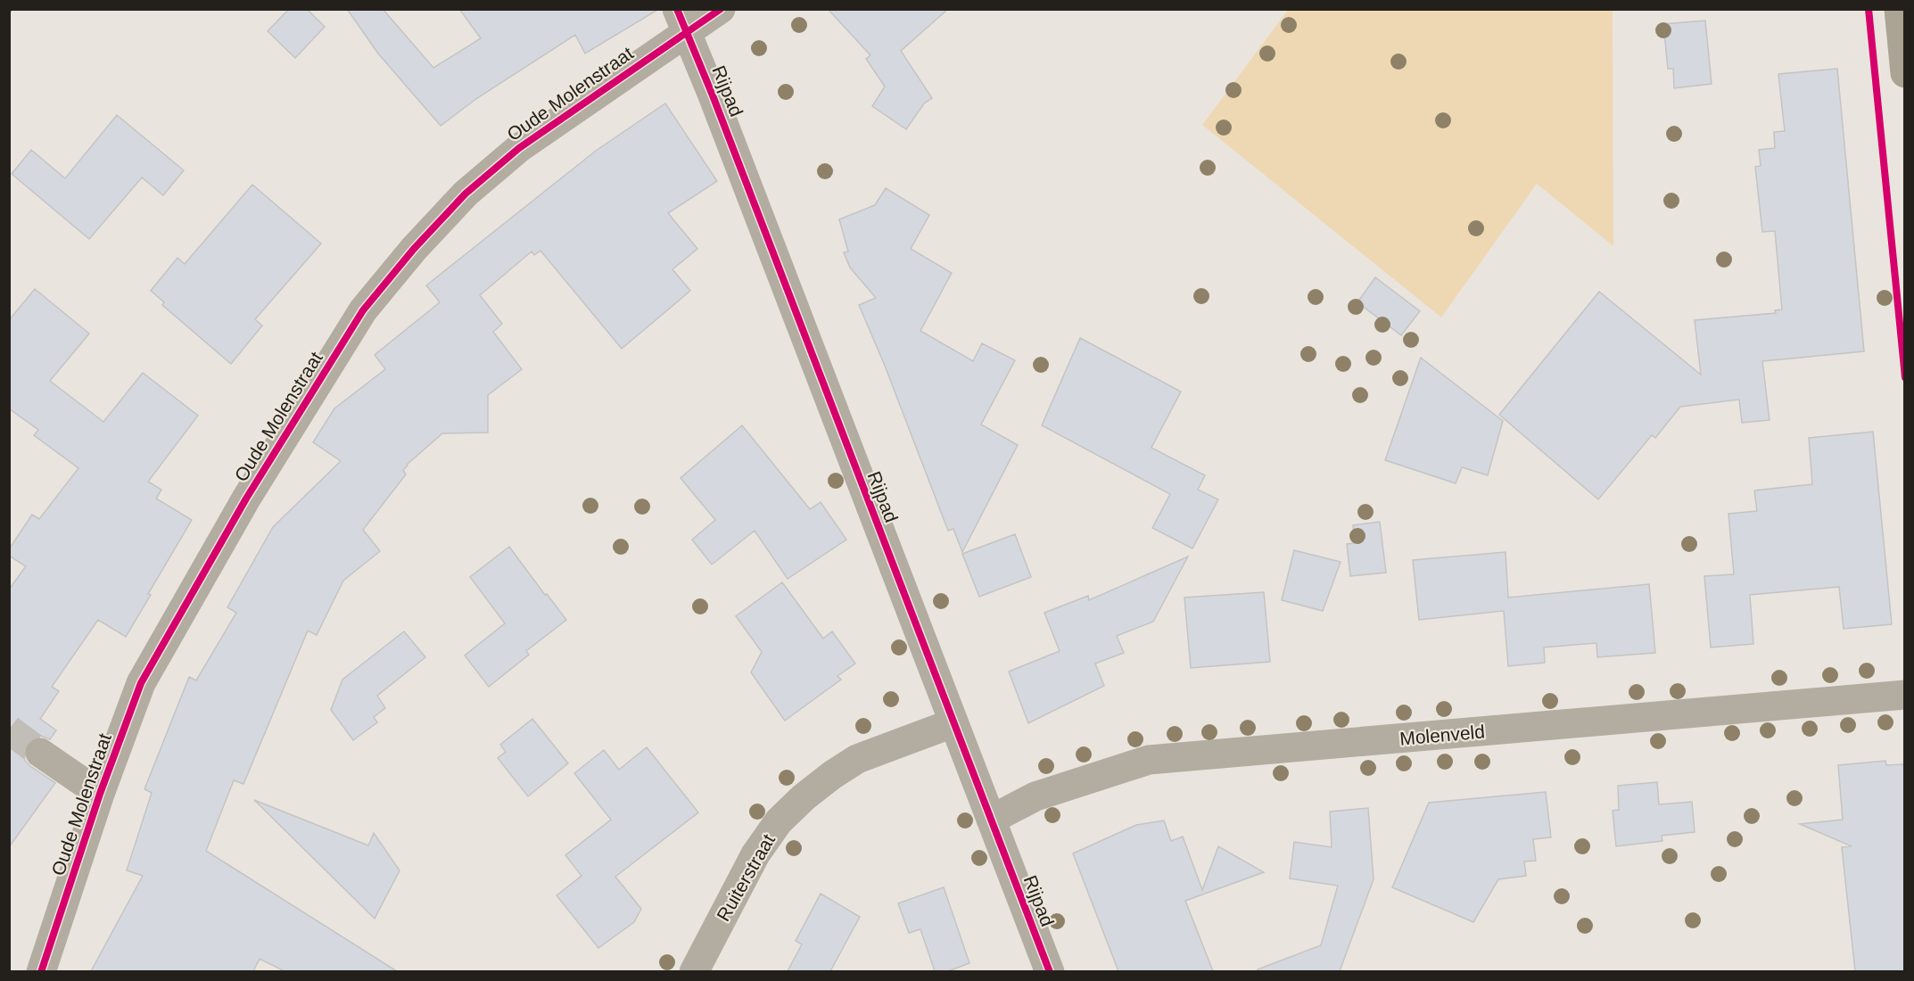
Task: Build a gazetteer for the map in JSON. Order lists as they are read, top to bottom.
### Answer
{
  "streets": {
    "street": [
      "Rijpad",
      "Oude Molenstraat",
      "Molenveld",
      "Ruiterstraat"
    ]
  },
  "crossings": [
    ["Rijpad", "Oude Molenstraat"],
    ["Rijpad", "Molenveld"],
    ["Rijpad", "Ruiterstraat"]
  ]
}
